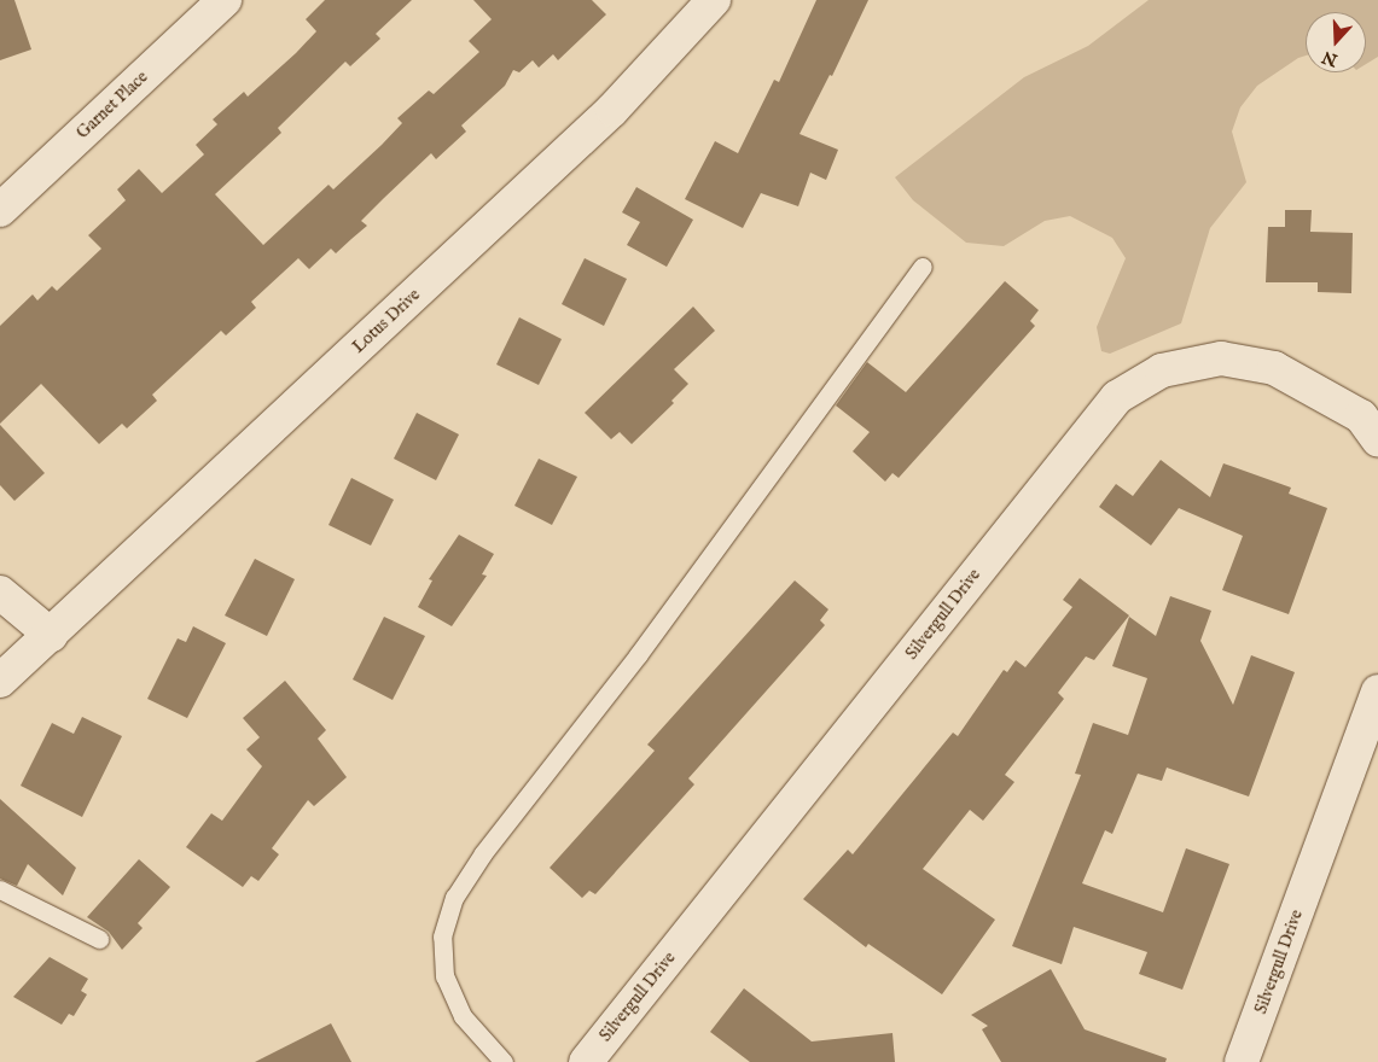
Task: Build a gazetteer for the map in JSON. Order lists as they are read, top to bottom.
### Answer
{
  "streets": {
    "street": ["Garnet Place", "Lotus Drive", "Silvergull Drive"]
  },
  "north": "bottom"
}
